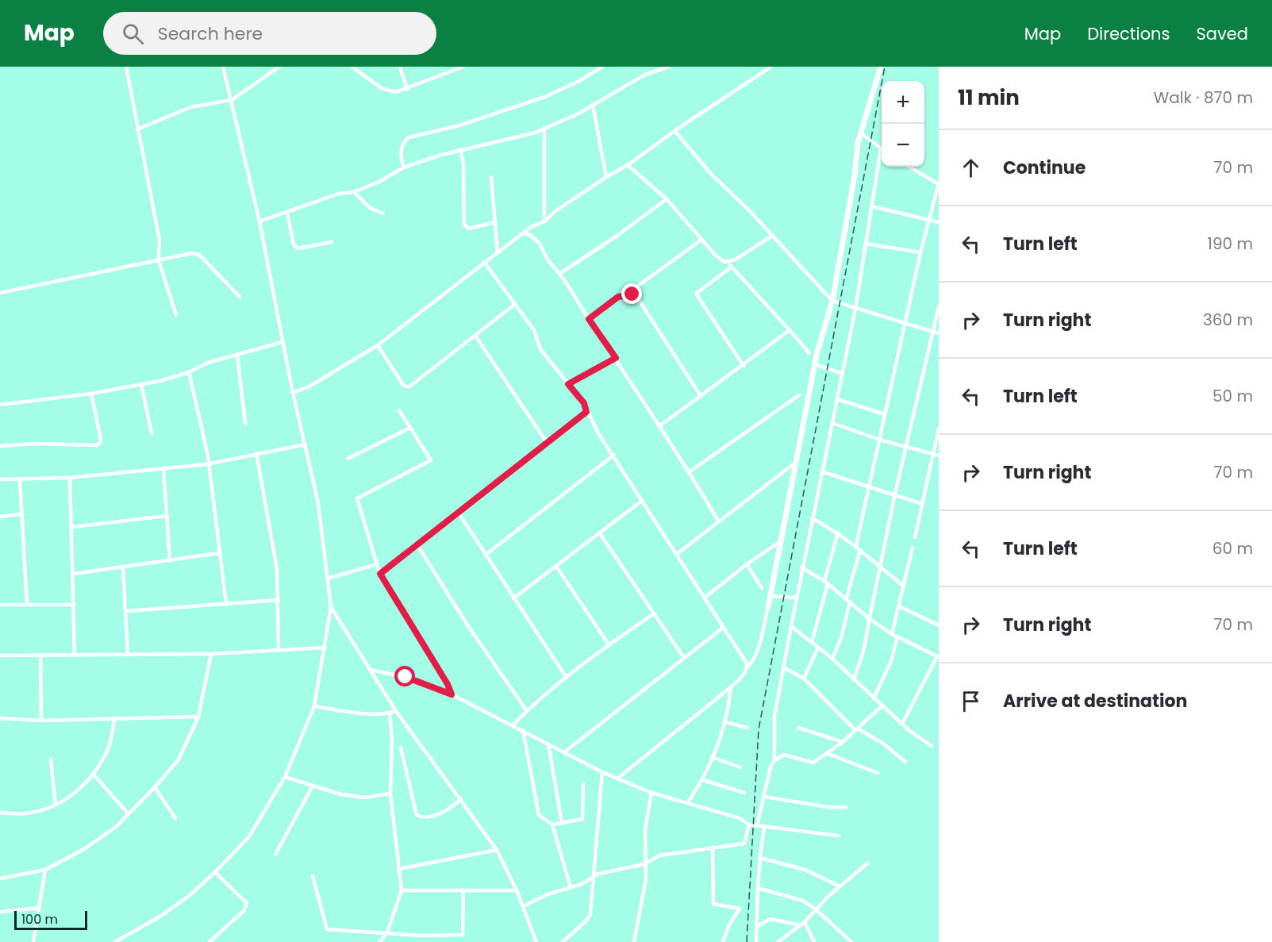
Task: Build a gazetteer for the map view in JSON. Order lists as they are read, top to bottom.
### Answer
{
  "scale_bar": "100 m",
  "page": {
    "header": "Map",
    "search": "Search here",
    "nav": ["Map", "Directions", "Saved"],
    "heading": ["11 min", "Walk · 870 m"],
    "map_buttons": ["+", "−"],
    "list": [
      ["Continue", "70 m"],
      ["Turn left", "190 m"],
      ["Turn right", "360 m"],
      ["Turn left", "50 m"],
      ["Turn right", "70 m"],
      ["Turn left", "60 m"],
      ["Turn right", "70 m"],
      "Arrive at destination"
    ],
    "scale": "100 m"
  }
}
